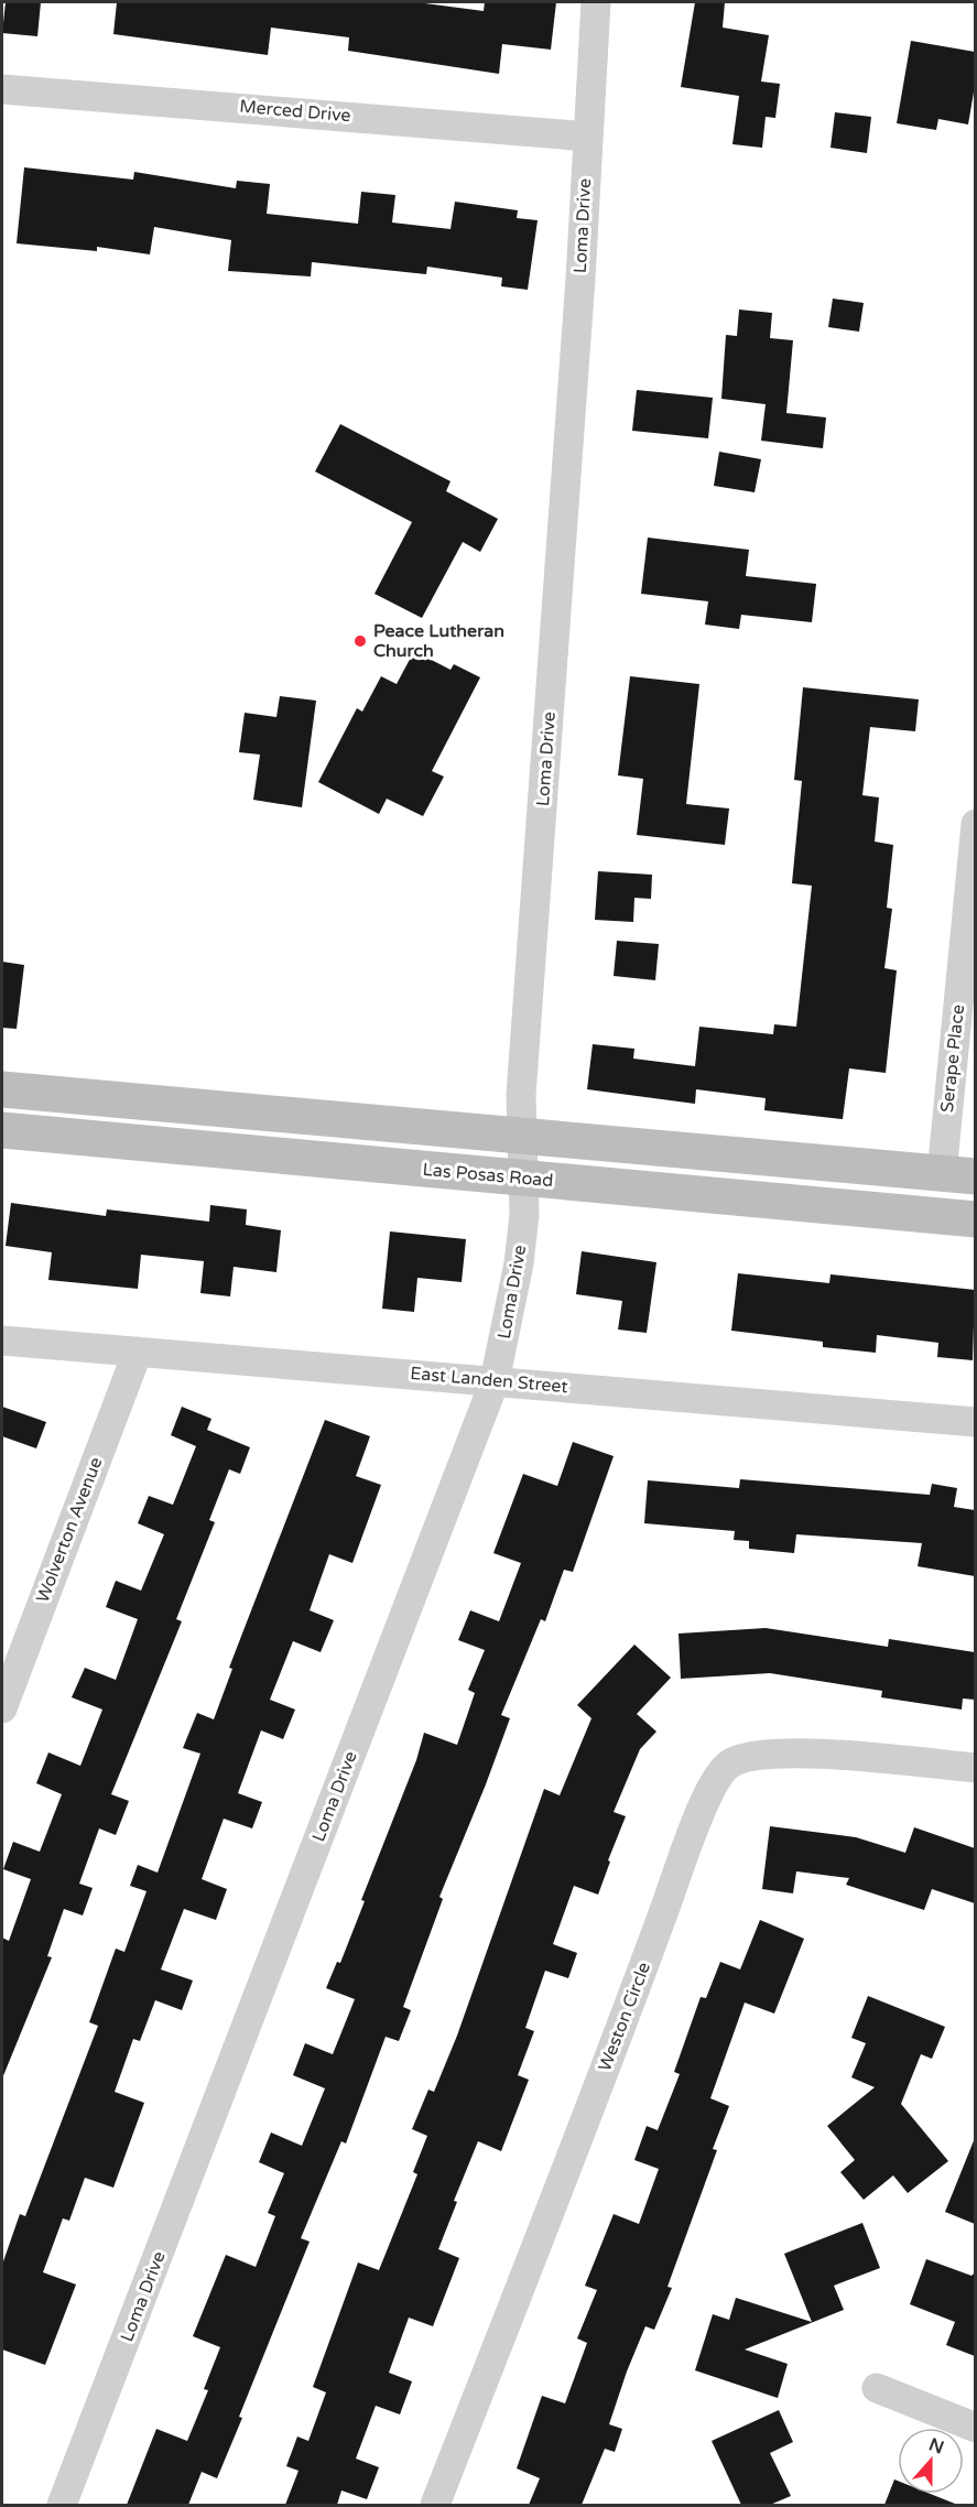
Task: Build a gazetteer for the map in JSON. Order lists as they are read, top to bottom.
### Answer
{
  "streets": {
    "main road": ["Las Posas Road"],
    "street": [
      "Merced Drive",
      "Loma Drive",
      "Serape Place",
      "East Landen Street",
      "Wolverton Avenue",
      "Weston Circle"
    ]
  },
  "crossings": [
    ["Merced Drive", "Loma Drive"],
    ["Loma Drive", "Las Posas Road"],
    ["Loma Drive", "East Landen Street"],
    ["East Landen Street", "Wolverton Avenue"]
  ],
  "places": ["Peace Lutheran Church"],
  "north": "top"
}
